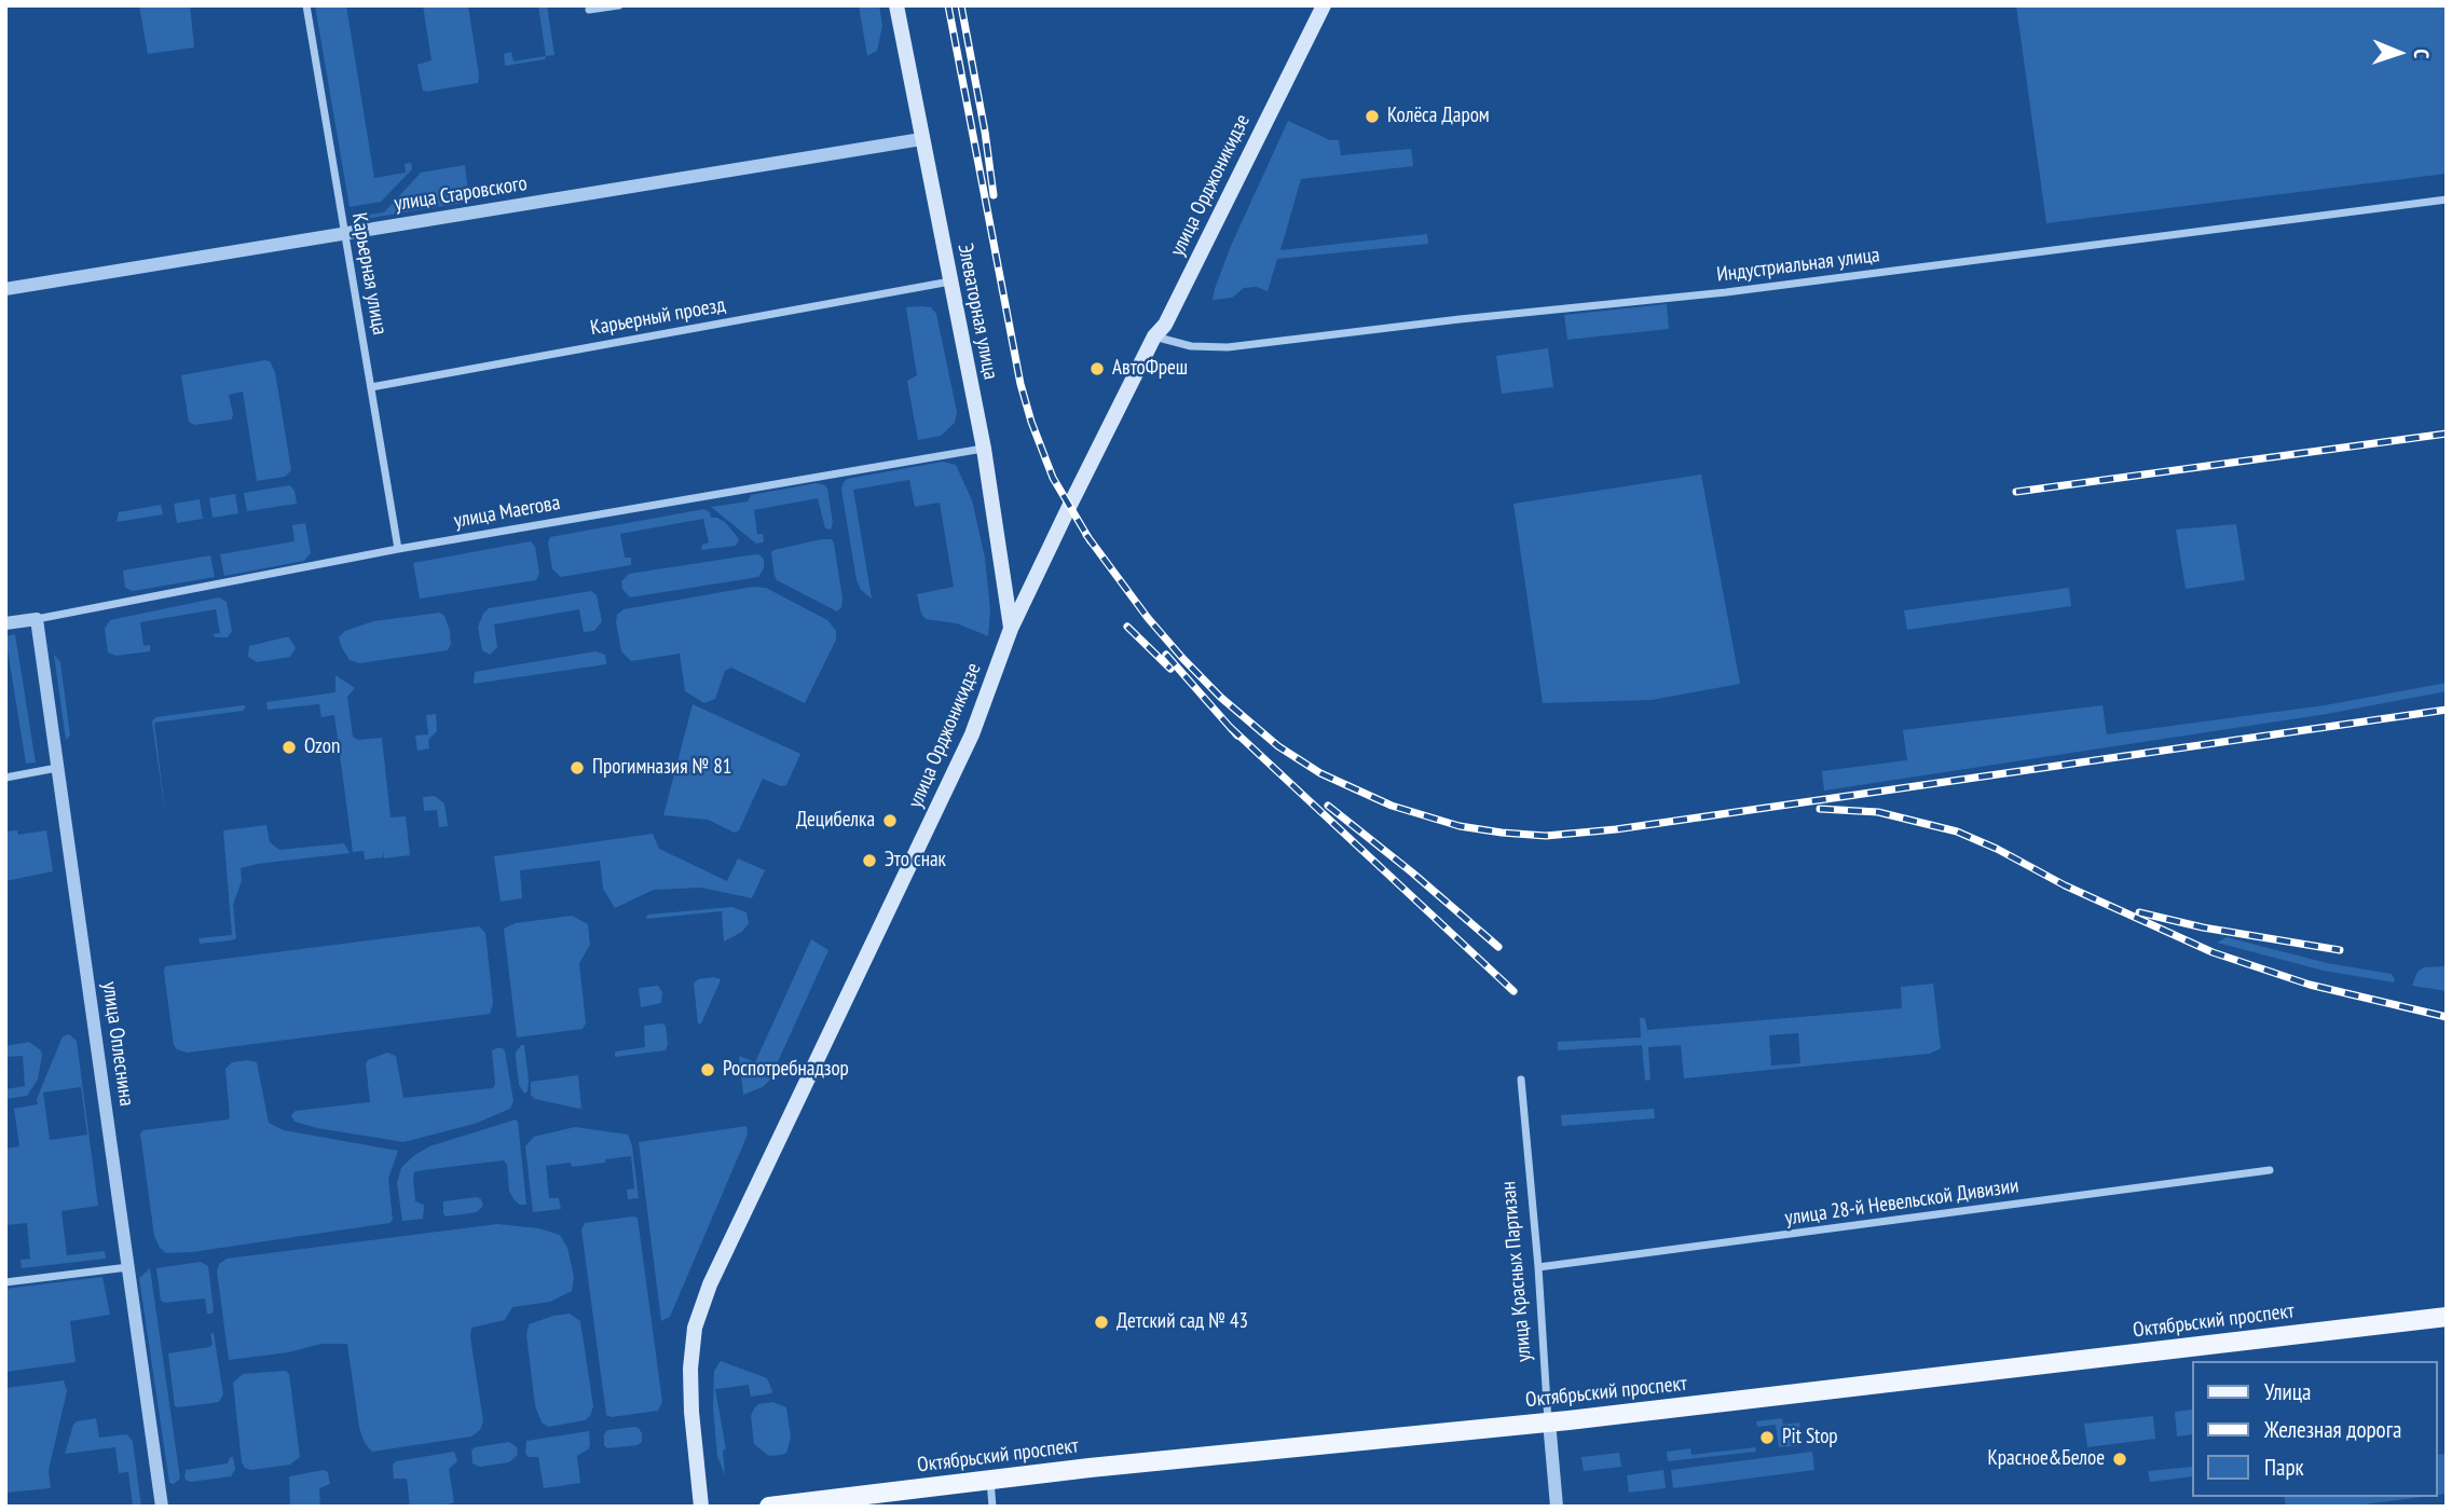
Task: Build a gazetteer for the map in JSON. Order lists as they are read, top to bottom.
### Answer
{
  "streets": {
    "main road": ["улица Орджоникидзе", "Элеваторная улица", "Октябрьский проспект"],
    "street": [
      "улица Старовского",
      "Индустриальная улица",
      "Карьерная улица",
      "Карьерный проезд",
      "улица Маегова",
      "улица Оплеснина",
      "улица 28-й Невельской Дивизии",
      "улица Красных Партизан"
    ]
  },
  "crossings": [
    ["улица Орджоникидзе", "Индустриальная улица"],
    ["улица Орджоникидзе", "Элеваторная улица"],
    ["улица Старовского", "Карьерная улица"],
    ["улица Старовского", "Элеваторная улица"],
    ["Карьерная улица", "Карьерный проезд"],
    ["Карьерная улица", "улица Маегова"],
    ["Элеваторная улица", "Карьерный проезд"],
    ["Элеваторная улица", "улица Маегова"],
    ["улица Маегова", "улица Оплеснина"],
    ["улица 28-й Невельской Дивизии", "улица Красных Партизан"],
    ["улица Красных Партизан", "Октябрьский проспект"]
  ],
  "places": [
    "Колёса Даром",
    "АвтоФреш",
    "Ozon",
    "Прогимназия № 81",
    "Децибелка",
    "Это снак",
    "Роспотребнадзор",
    "Детский сад № 43",
    "Pit Stop",
    "Красное&Белое"
  ],
  "legend": ["Улица", "Железная дорога", "Парк"],
  "north": "right"
}
